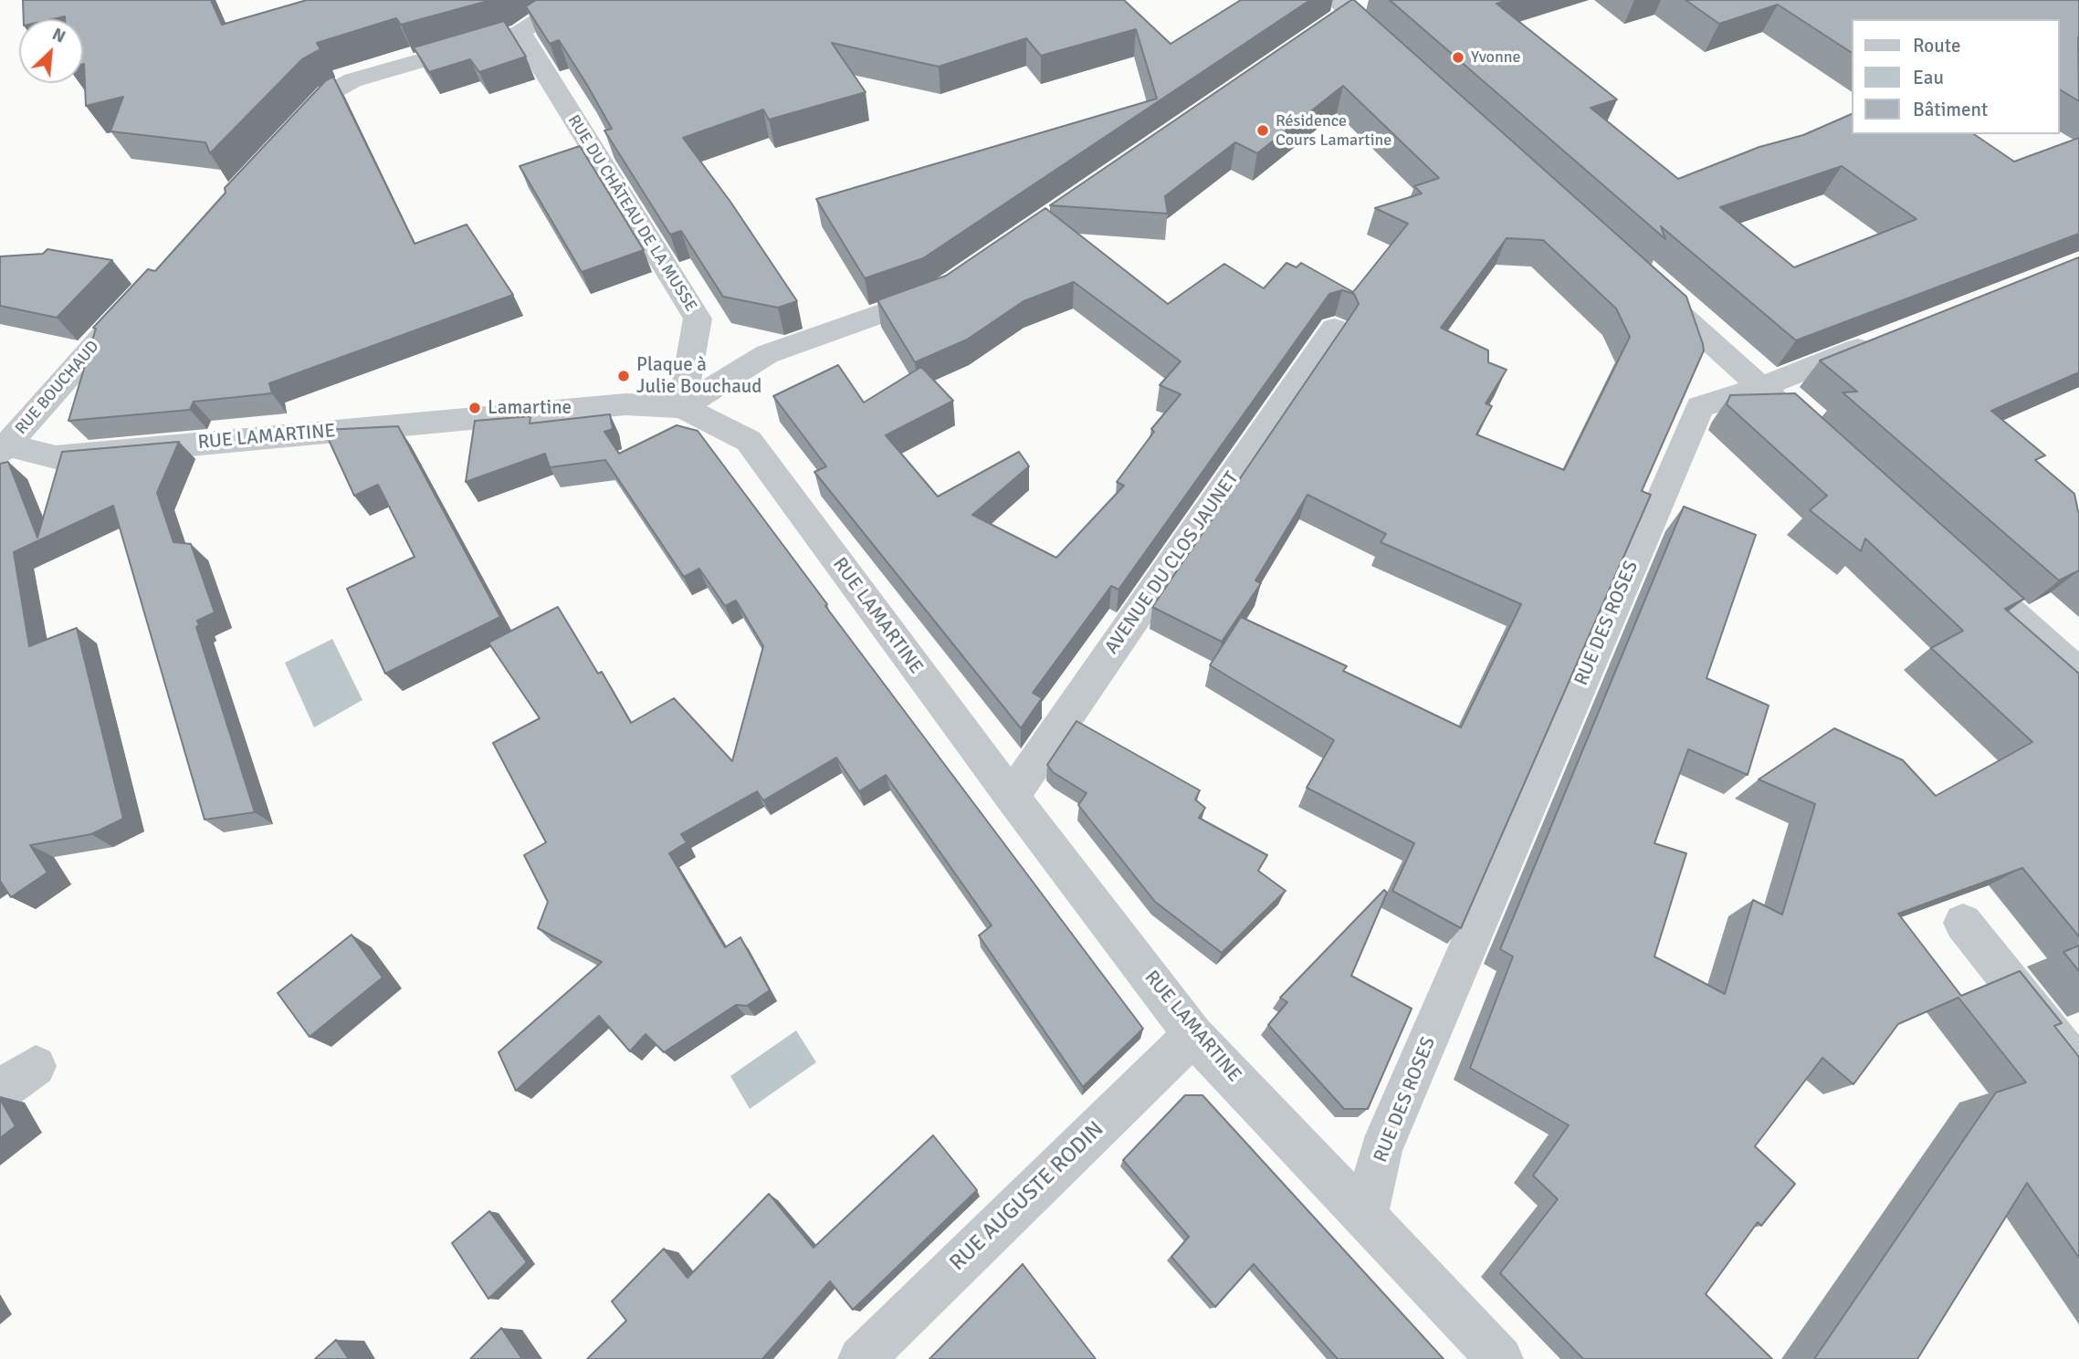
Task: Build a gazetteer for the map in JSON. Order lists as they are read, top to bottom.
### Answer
{
  "streets": {
    "street": [
      "RUE DU CHÂTEAU DE LA MUSSE",
      "RUE BOUCHAUD",
      "RUE LAMARTINE",
      "AVENUE DU CLOS JAUNET",
      "RUE DES ROSES",
      "RUE AUGUSTE RODIN"
    ]
  },
  "crossings": [
    ["RUE DU CHÂTEAU DE LA MUSSE", "RUE LAMARTINE"],
    ["RUE BOUCHAUD", "RUE LAMARTINE"],
    ["RUE LAMARTINE", "AVENUE DU CLOS JAUNET"],
    ["RUE LAMARTINE", "RUE DES ROSES"],
    ["RUE LAMARTINE", "RUE AUGUSTE RODIN"]
  ],
  "places": [
    "Yvonne",
    "Résidence Cours Lamartine",
    "Plaque à Julie Bouchaud",
    "Lamartine"
  ],
  "legend": ["Route", "Eau", "Bâtiment"],
  "north": "top right"
}
